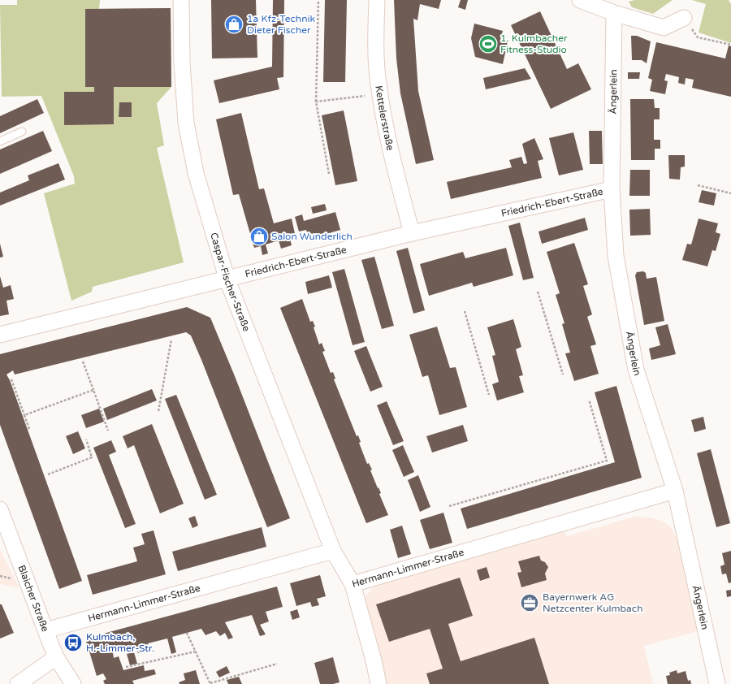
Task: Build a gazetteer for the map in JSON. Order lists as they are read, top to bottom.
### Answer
{
  "streets": {
    "street": [
      "Ängerlein",
      "Kettelerstraße",
      "Friedrich-Ebert-Straße",
      "Caspar-Fischer-Straße",
      "Hermann-Limmer-Straße",
      "Blaicher Straße"
    ]
  },
  "crossings": [
    ["Ängerlein", "Friedrich-Ebert-Straße"],
    ["Ängerlein", "Hermann-Limmer-Straße"],
    ["Kettelerstraße", "Friedrich-Ebert-Straße"],
    ["Friedrich-Ebert-Straße", "Caspar-Fischer-Straße"],
    ["Caspar-Fischer-Straße", "Hermann-Limmer-Straße"],
    ["Hermann-Limmer-Straße", "Blaicher Straße"]
  ],
  "places": {
    "shop": ["1a Kfz-Technik Dieter Fischer", "Salon Wunderlich"],
    "sports": ["1. Kulmbacher Fitness-Studio"],
    "office": ["Bayernwerk AG Netzcenter Kulmbach"],
    "bus stop": ["Kulmbach, H.-Limmer-Str."]
  }
}
